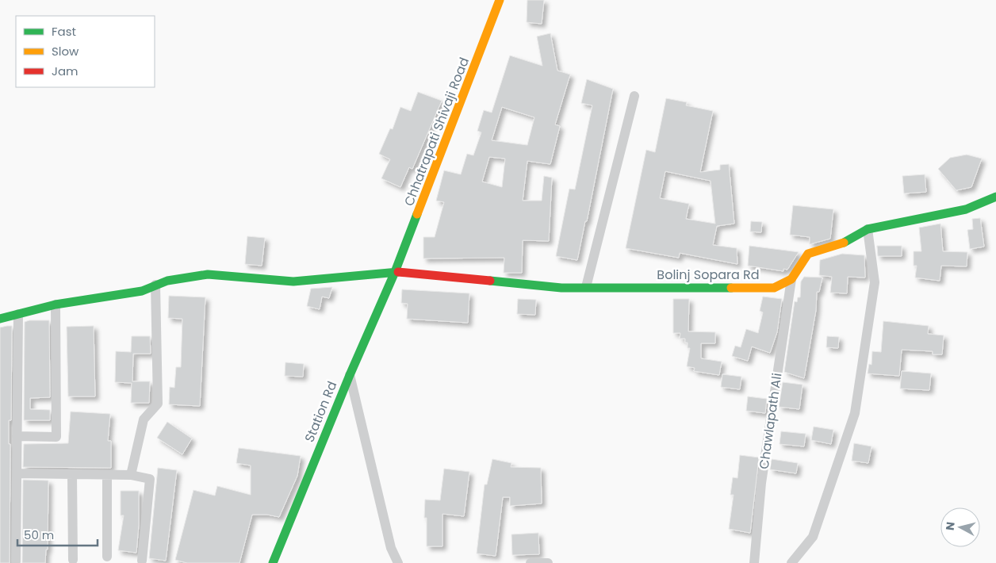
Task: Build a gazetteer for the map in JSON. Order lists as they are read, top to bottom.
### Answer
{
  "streets": {
    "main road": ["Chhatrapati Shivaji Road", "Bolinj Sopara Rd", "Station Rd"],
    "street": ["Chawlapath Ali"]
  },
  "crossings": [
    ["Chhatrapati Shivaji Road", "Bolinj Sopara Rd"],
    ["Chhatrapati Shivaji Road", "Station Rd"],
    ["Bolinj Sopara Rd", "Station Rd"],
    ["Bolinj Sopara Rd", "Chawlapath Ali"]
  ],
  "legend": ["Fast", "Slow", "Jam"],
  "scale_bar": "50 m",
  "north": "left"
}
